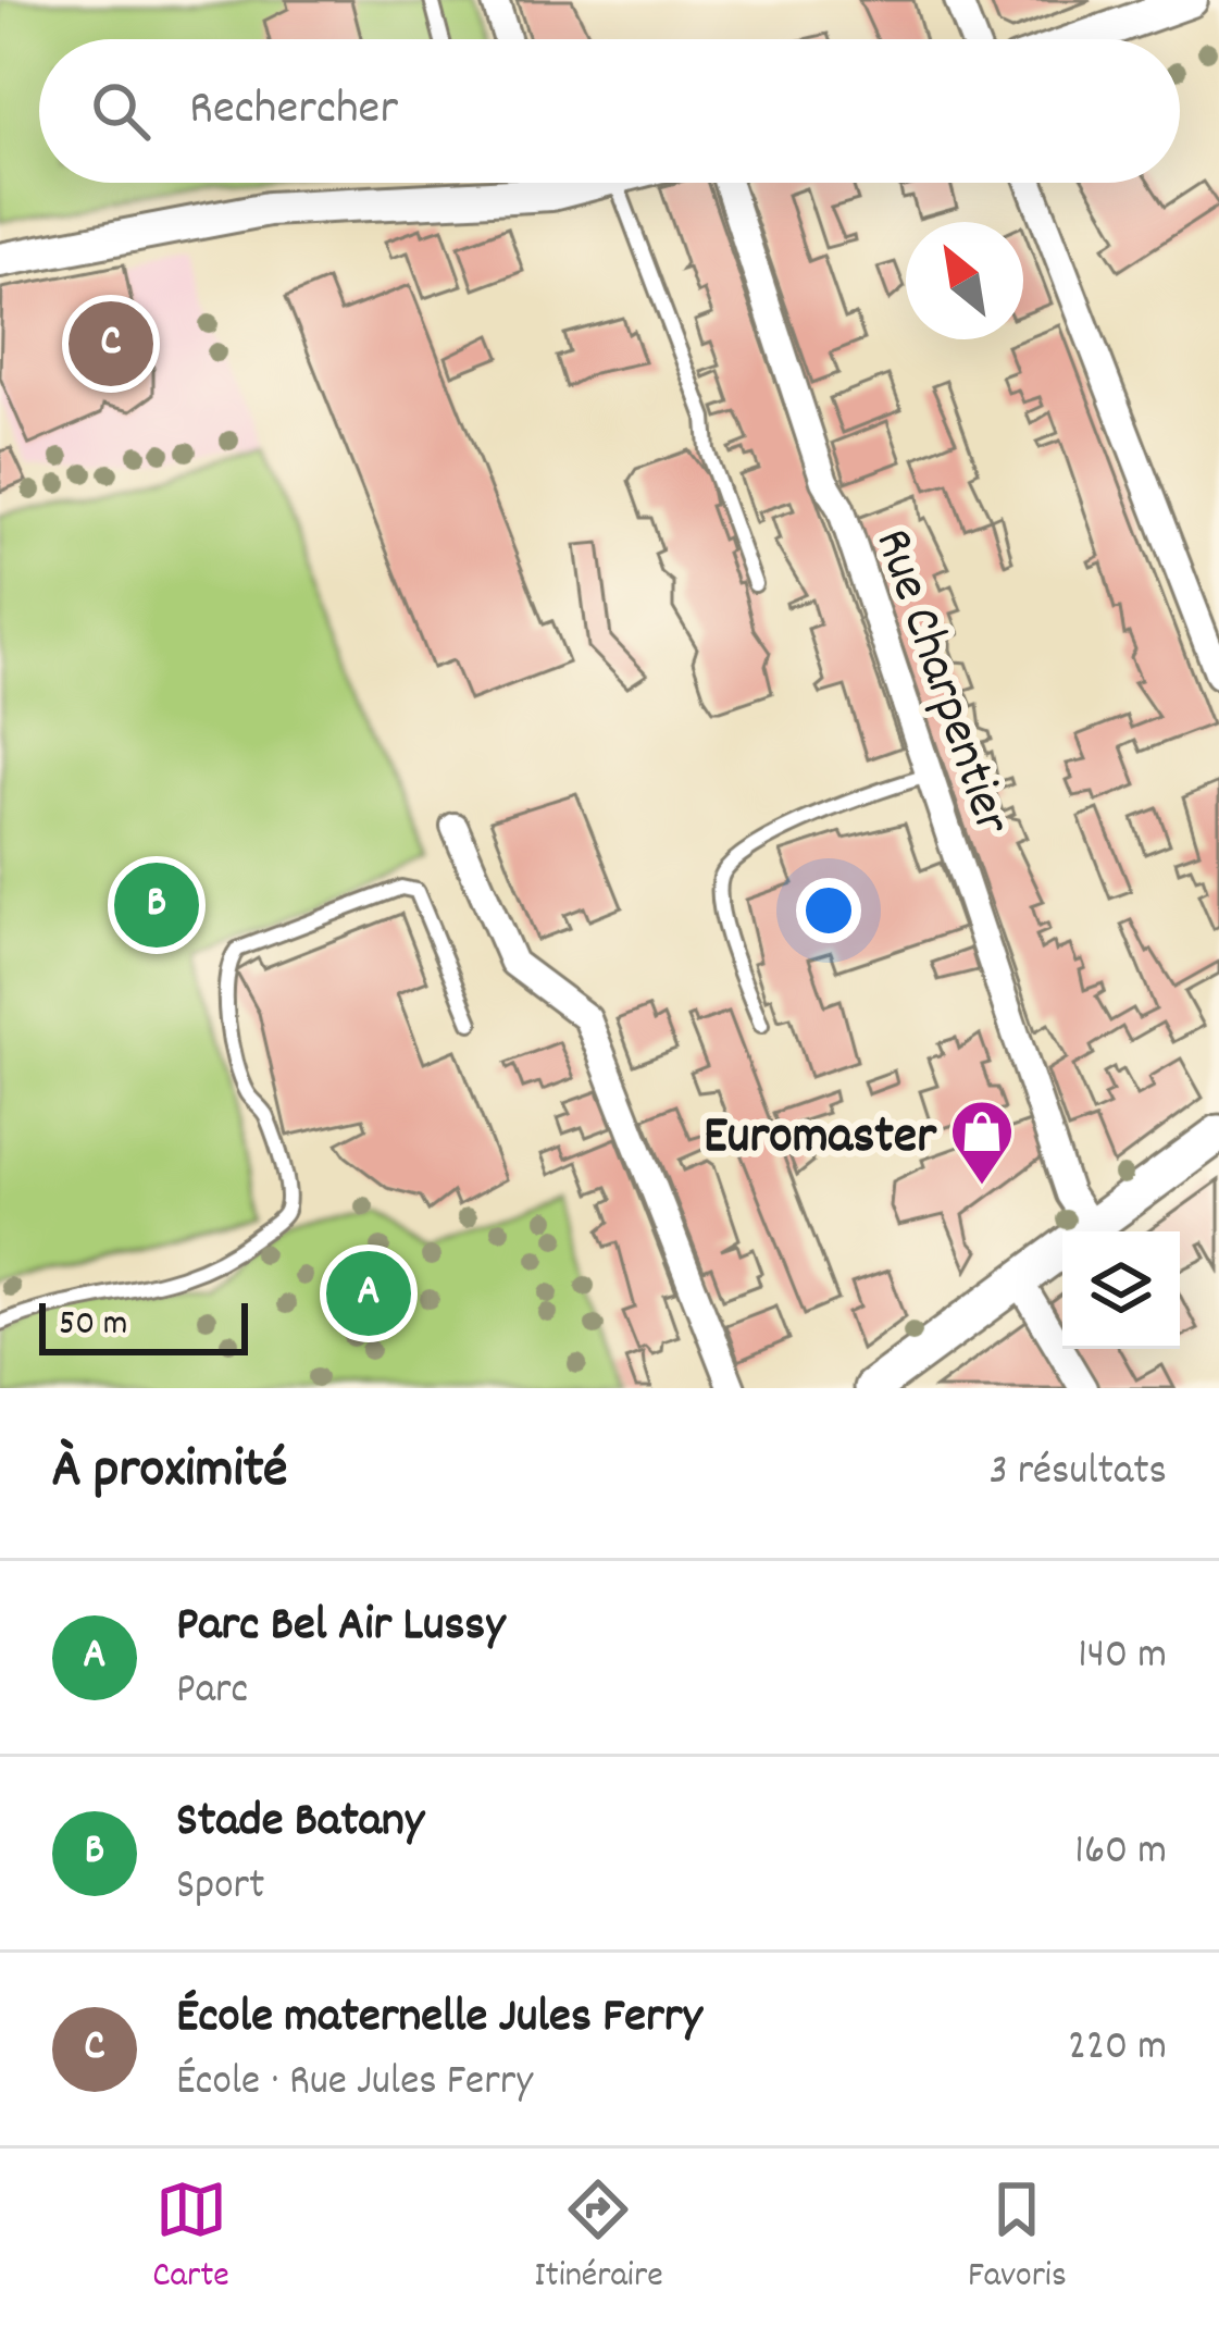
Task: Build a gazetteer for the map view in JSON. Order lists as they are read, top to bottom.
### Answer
{
  "streets": {
    "street": ["Rue Charpentier"]
  },
  "places": {
    "shop": ["Euromaster"]
  },
  "scale_bar": "50 m",
  "north": "top left",
  "page": {
    "search": "Rechercher",
    "pins": ["C", "B", "A"],
    "scale": "50 m",
    "heading": ["À proximité", "3 résultats"],
    "list": [
      {
        "mark": "A",
        "name": "Parc Bel Air Lussy",
        "note": "Parc",
        "value": "140 m"
      },
      {
        "mark": "B",
        "name": "Stade Batany",
        "note": "Sport",
        "value": "160 m"
      },
      {
        "mark": "C",
        "name": "École maternelle Jules Ferry",
        "note": "École · Rue Jules Ferry",
        "value": "220 m"
      }
    ],
    "nav": ["Carte", "Itinéraire", "Favoris"]
  }
}
